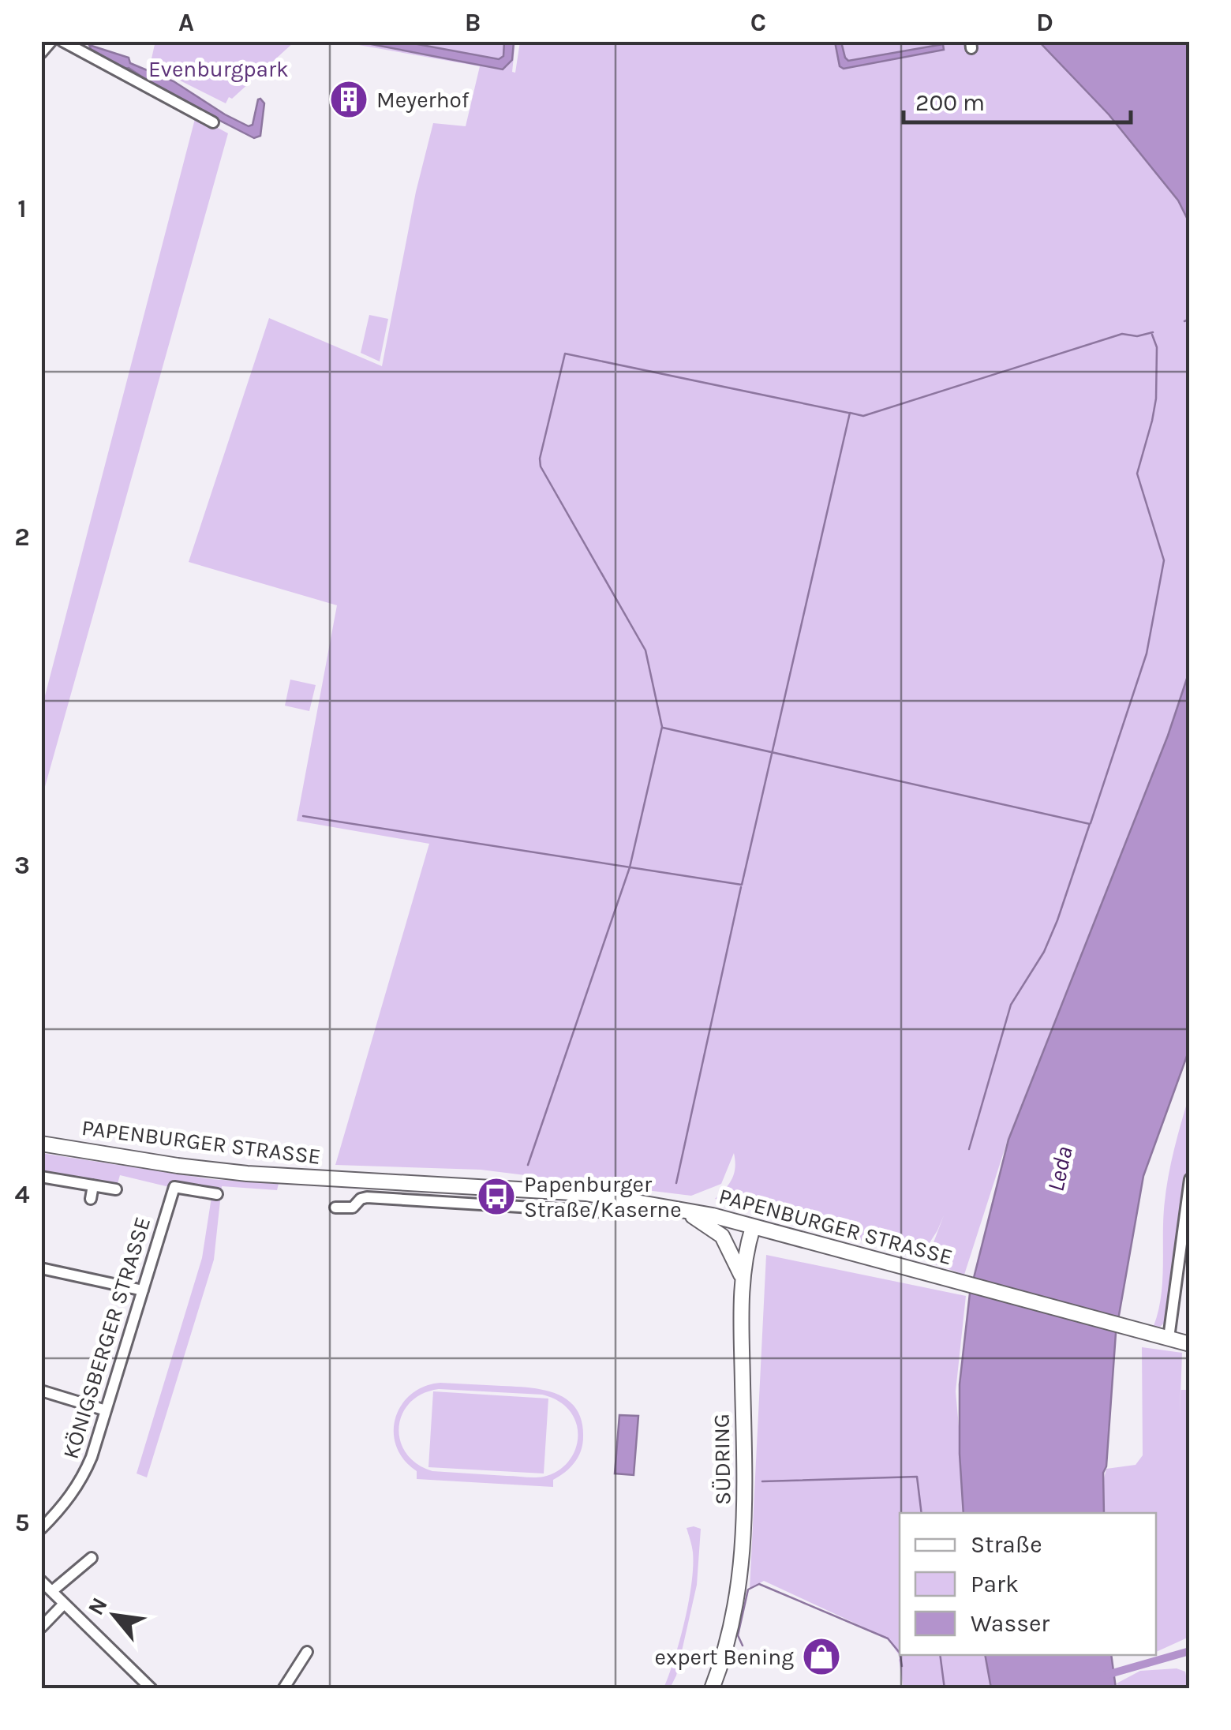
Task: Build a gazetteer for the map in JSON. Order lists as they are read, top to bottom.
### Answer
{
  "streets": {
    "main road": ["PAPENBURGER STRASSE", "SÜDRING"],
    "street": ["KÖNIGSBERGER STRASSE"]
  },
  "crossings": [
    ["PAPENBURGER STRASSE", "SÜDRING"]
  ],
  "water": ["Leda"],
  "parks": ["Evenburgpark"],
  "places": {
    "building": ["Meyerhof"],
    "bus stop": ["Papenburger Straße/Kaserne"],
    "shop": ["expert Bening"]
  },
  "legend": ["Straße", "Park", "Wasser"],
  "scale_bar": "200 m",
  "north": "top left",
  "grid": {
    "columns": [
      "A",
      "B",
      "C",
      "D"
    ],
    "rows": [
      "1",
      "2",
      "3",
      "4",
      "5"
    ]
  }
}
